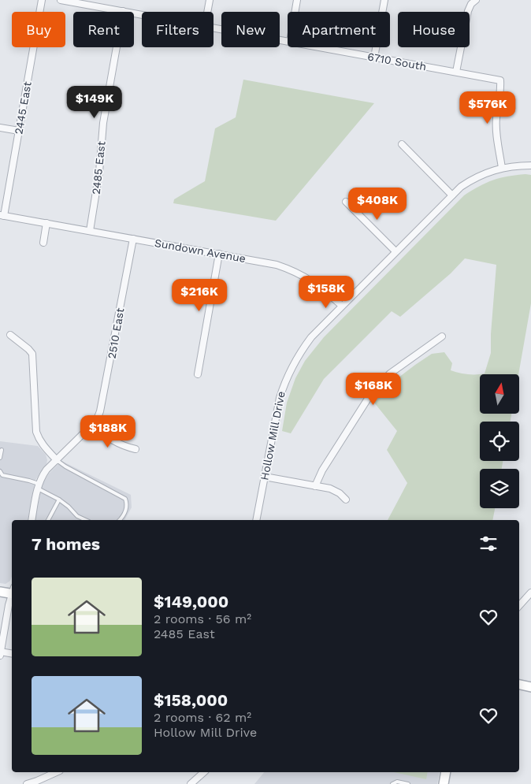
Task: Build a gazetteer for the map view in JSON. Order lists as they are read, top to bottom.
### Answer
{
  "streets": {
    "street": [
      "6710 South",
      "2445 East",
      "2485 East",
      "Sundown Avenue",
      "2510 East",
      "Hollow Mill Drive"
    ]
  },
  "crossings": [
    ["6710 South", "2485 East"],
    ["6710 South", "Hollow Mill Drive"],
    ["2445 East", "Sundown Avenue"],
    ["2485 East", "Sundown Avenue"],
    ["Sundown Avenue", "2510 East"],
    ["Sundown Avenue", "Hollow Mill Drive"]
  ],
  "north": "top",
  "page": {
    "chip": [
      "Buy",
      "Rent",
      "Filters",
      "New",
      "Apartment",
      "House"
    ],
    "price": [
      "$149K",
      "$576K",
      "$408K",
      "$158K",
      "$216K",
      "$168K",
      "$188K"
    ],
    "heading": "7 homes",
    "list": [
      {
        "name": "$149,000",
        "note": "2 rooms · 56 m² · 2485 East"
      },
      {
        "name": "$158,000",
        "note": "2 rooms · 62 m² · Hollow Mill Drive"
      }
    ]
  }
}
